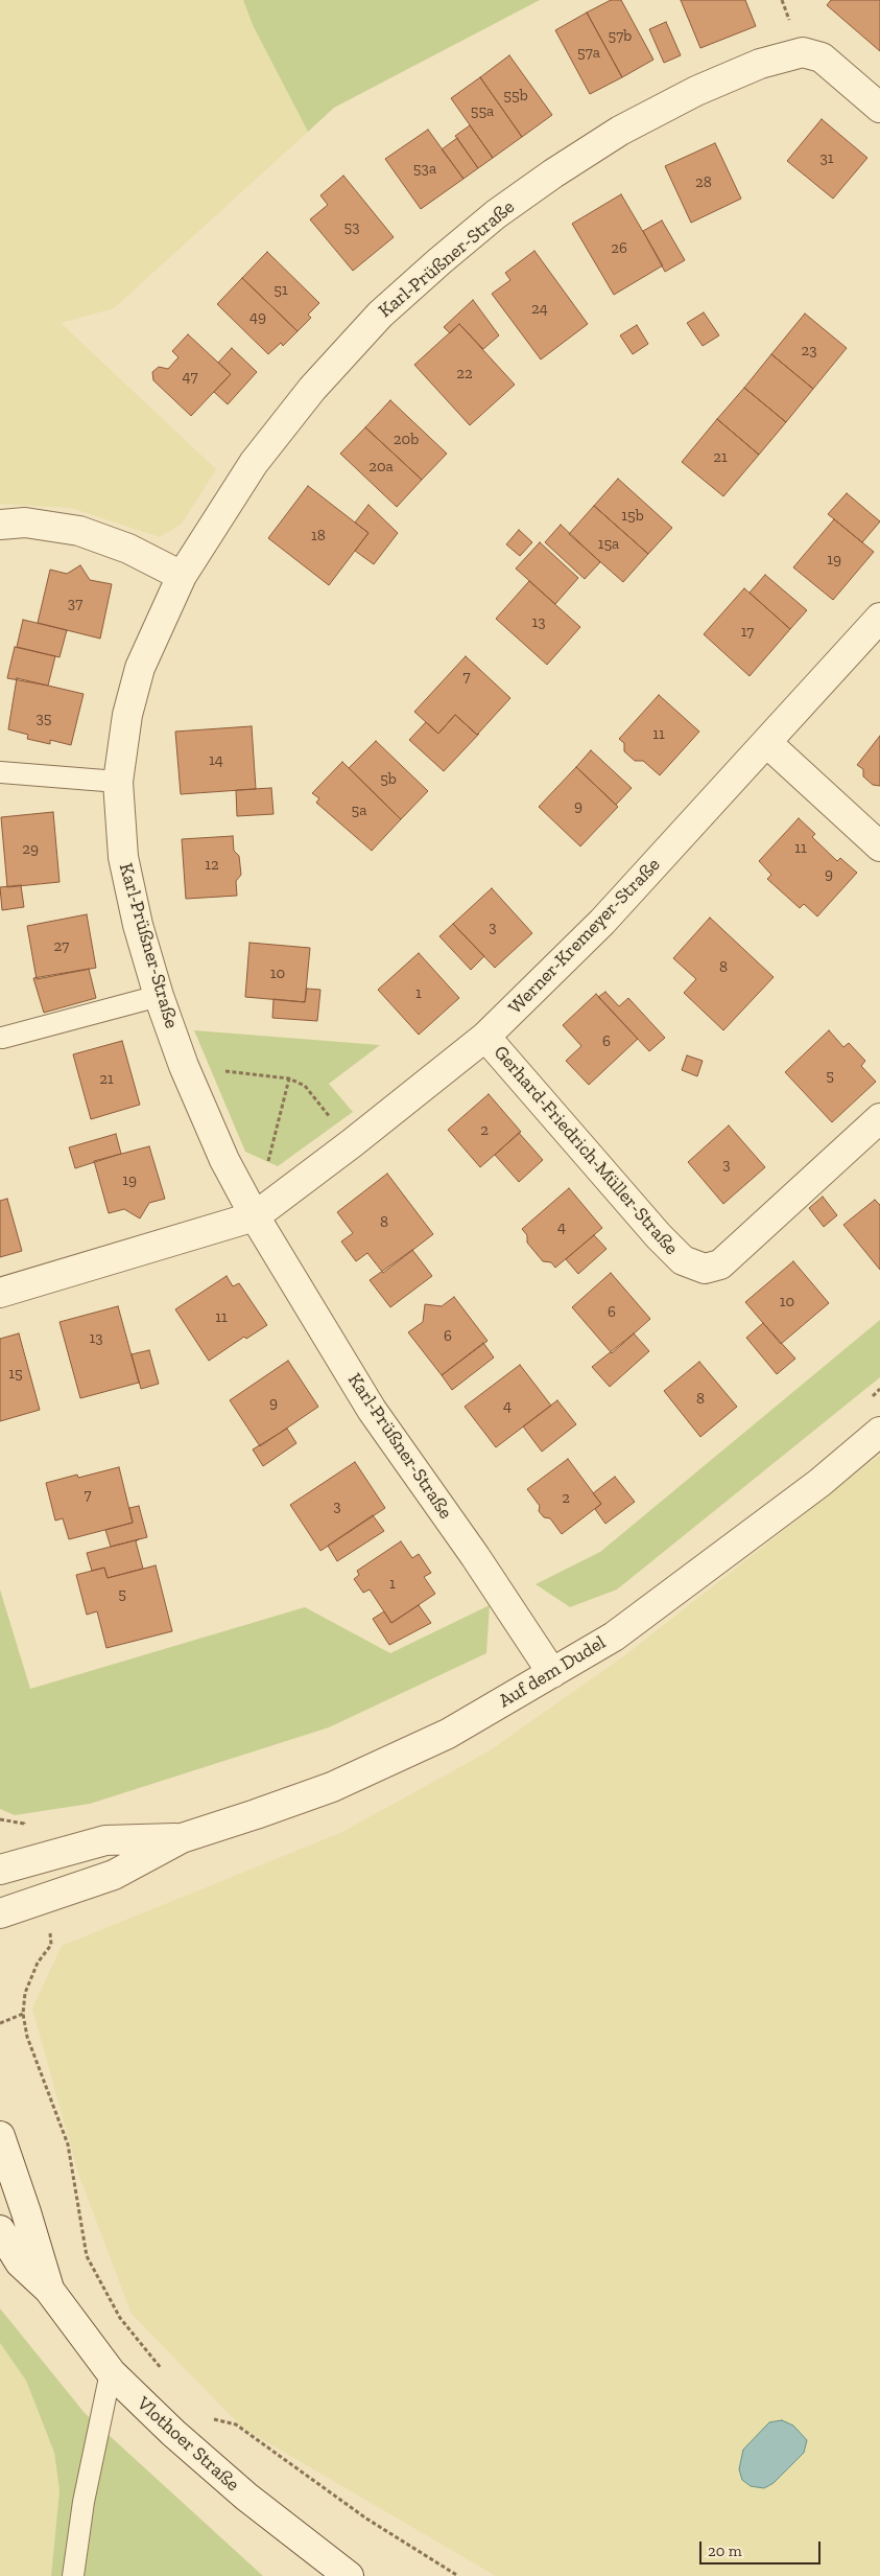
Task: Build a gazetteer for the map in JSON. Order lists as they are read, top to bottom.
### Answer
{
  "streets": {
    "street": [
      "Karl-Prüßner-Straße",
      "Werner-Kremeyer-Straße",
      "Gerhard-Friedrich-Müller-Straße",
      "Auf dem Dudel",
      "Vlothoer Straße"
    ]
  },
  "crossings": [
    ["Karl-Prüßner-Straße", "Werner-Kremeyer-Straße"],
    ["Karl-Prüßner-Straße", "Auf dem Dudel"],
    ["Werner-Kremeyer-Straße", "Gerhard-Friedrich-Müller-Straße"]
  ],
  "house_numbers": [
    "57b",
    "57a",
    "55b",
    "55a",
    "31",
    "53a",
    "28",
    "53",
    "26",
    "51",
    "24",
    "49",
    "23",
    "22",
    "47",
    "20b",
    "21",
    "20a",
    "15b",
    "18",
    "15a",
    "19",
    "37",
    "13",
    "17",
    "7",
    "35",
    "11",
    "14",
    "5b",
    "9",
    "5a",
    "11",
    "29",
    "12",
    "9",
    "3",
    "27",
    "8",
    "10",
    "1",
    "6",
    "5",
    "21",
    "2",
    "3",
    "19",
    "8",
    "4",
    "10",
    "6",
    "11",
    "6",
    "13",
    "15",
    "8",
    "9",
    "4",
    "7",
    "2",
    "3",
    "1",
    "5"
  ],
  "scale_bar": "20 m"
}
